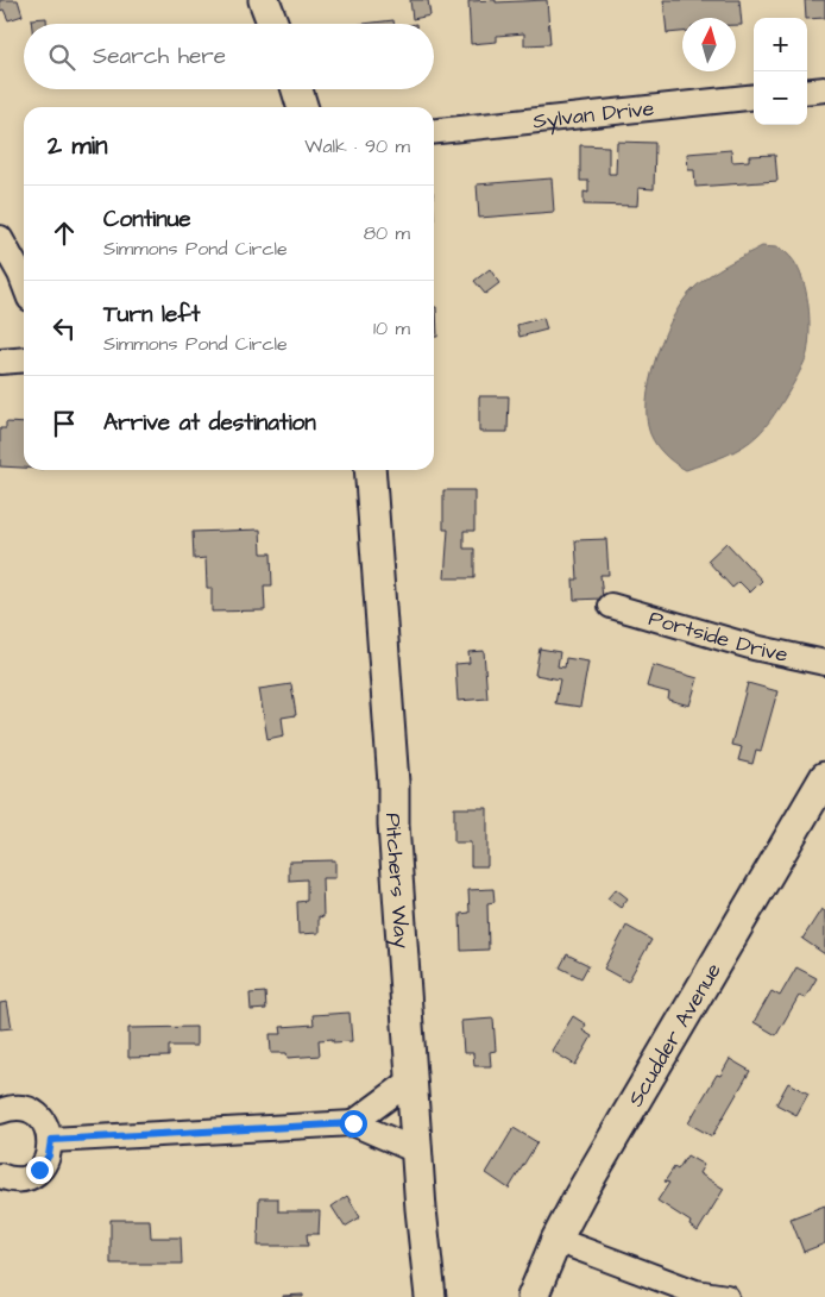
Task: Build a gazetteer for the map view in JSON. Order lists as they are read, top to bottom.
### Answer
{
  "streets": {
    "main road": ["Pitchers Way", "Scudder Avenue"],
    "street": ["Sylvan Drive", "Portside Drive"]
  },
  "north": "top",
  "page": {
    "map_buttons": ["+", "−"],
    "search": "Search here",
    "heading": ["2 min", "Walk · 90 m"],
    "list": [
      ["Continue", "Simmons Pond Circle", "80 m"],
      ["Turn left", "Simmons Pond Circle", "10 m"],
      "Arrive at destination"
    ]
  }
}
